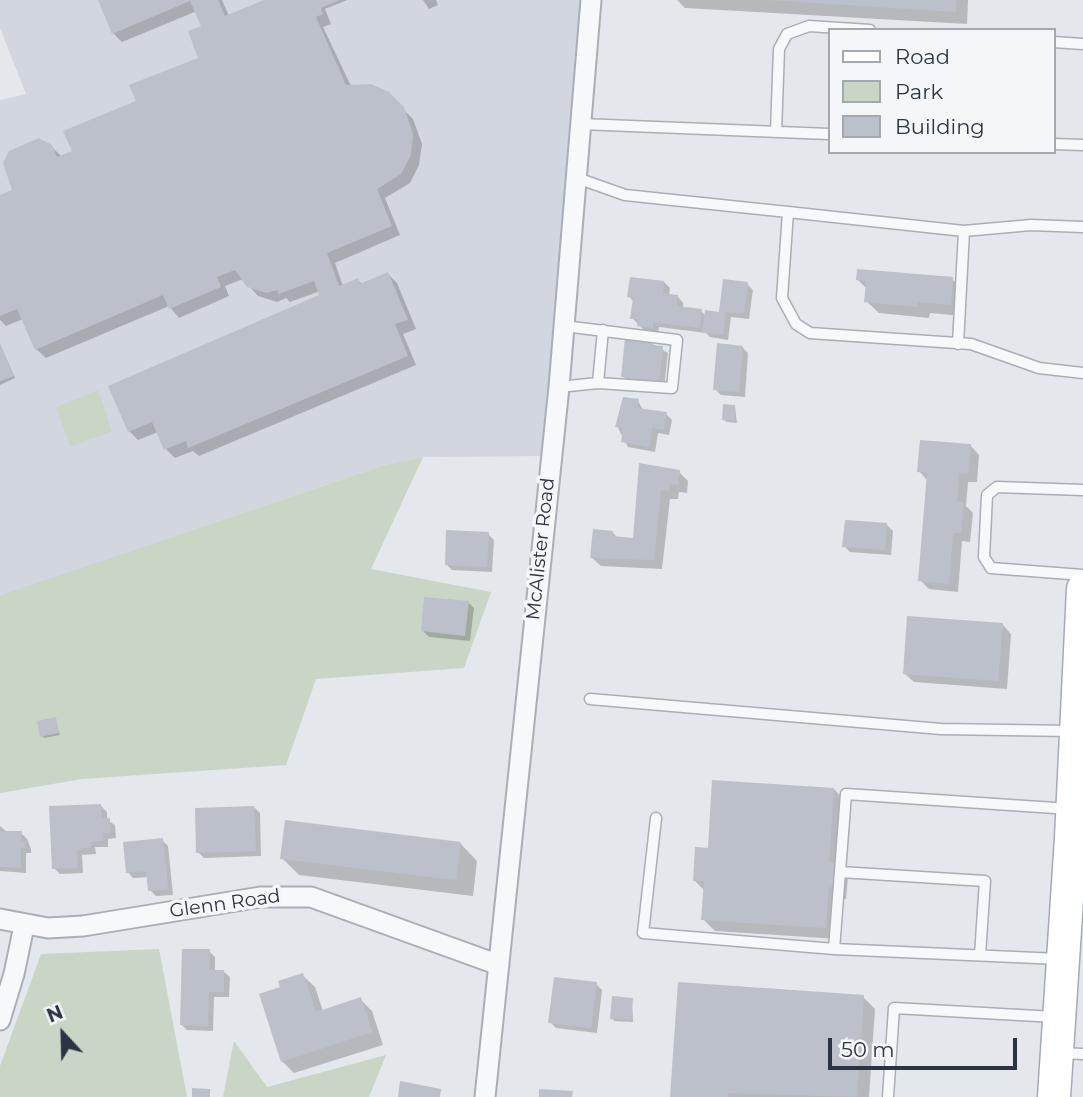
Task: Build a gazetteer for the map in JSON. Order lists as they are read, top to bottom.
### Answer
{
  "streets": {
    "street": ["McAlister Road", "Glenn Road"]
  },
  "crossings": [
    ["McAlister Road", "Glenn Road"]
  ],
  "legend": ["Road", "Park", "Building"],
  "scale_bar": "50 m",
  "north": "top"
}
